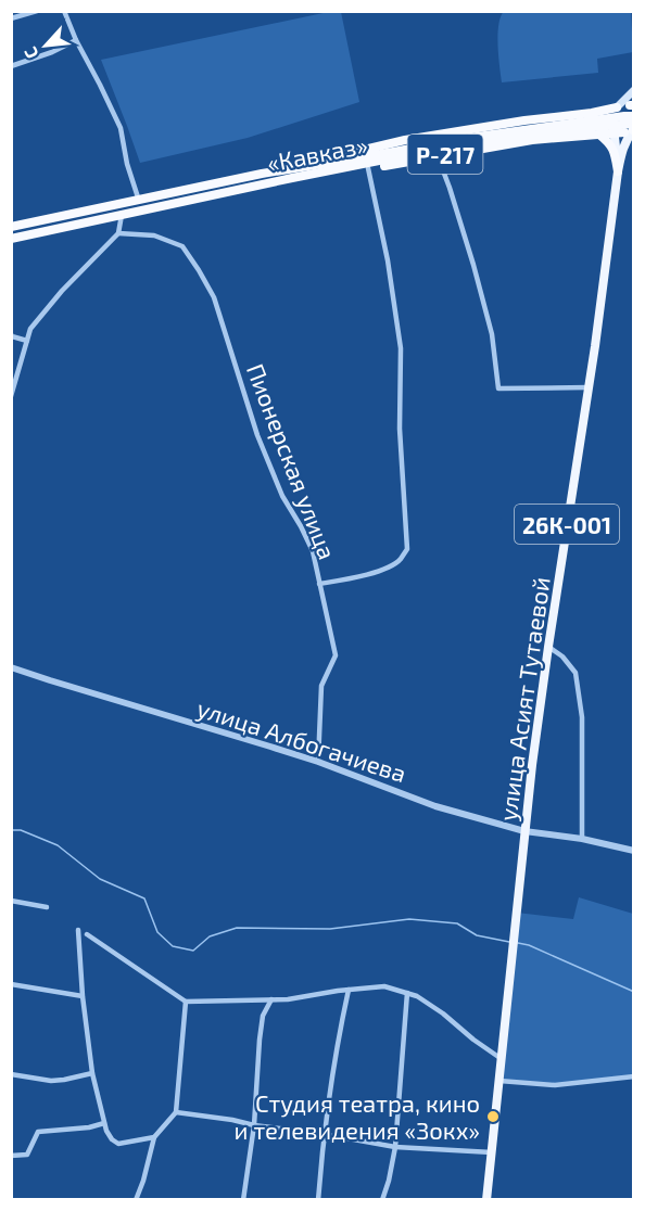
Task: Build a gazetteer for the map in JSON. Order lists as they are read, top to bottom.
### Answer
{
  "streets": {
    "highway": ["«Кавказ»", "Р-217"],
    "main road": ["26К-001", "улица Асият Тутаевой"],
    "street": ["Пионерская улица", "улица Албогачиева"]
  },
  "crossings": [
    ["«Кавказ»", "Р-217"],
    ["Пионерская улица", "улица Албогачиева"],
    ["улица Асият Тутаевой", "улица Албогачиева"]
  ],
  "places": ["Студия театра, кино и телевидения «Зокх»"],
  "north": "bottom left"
}
